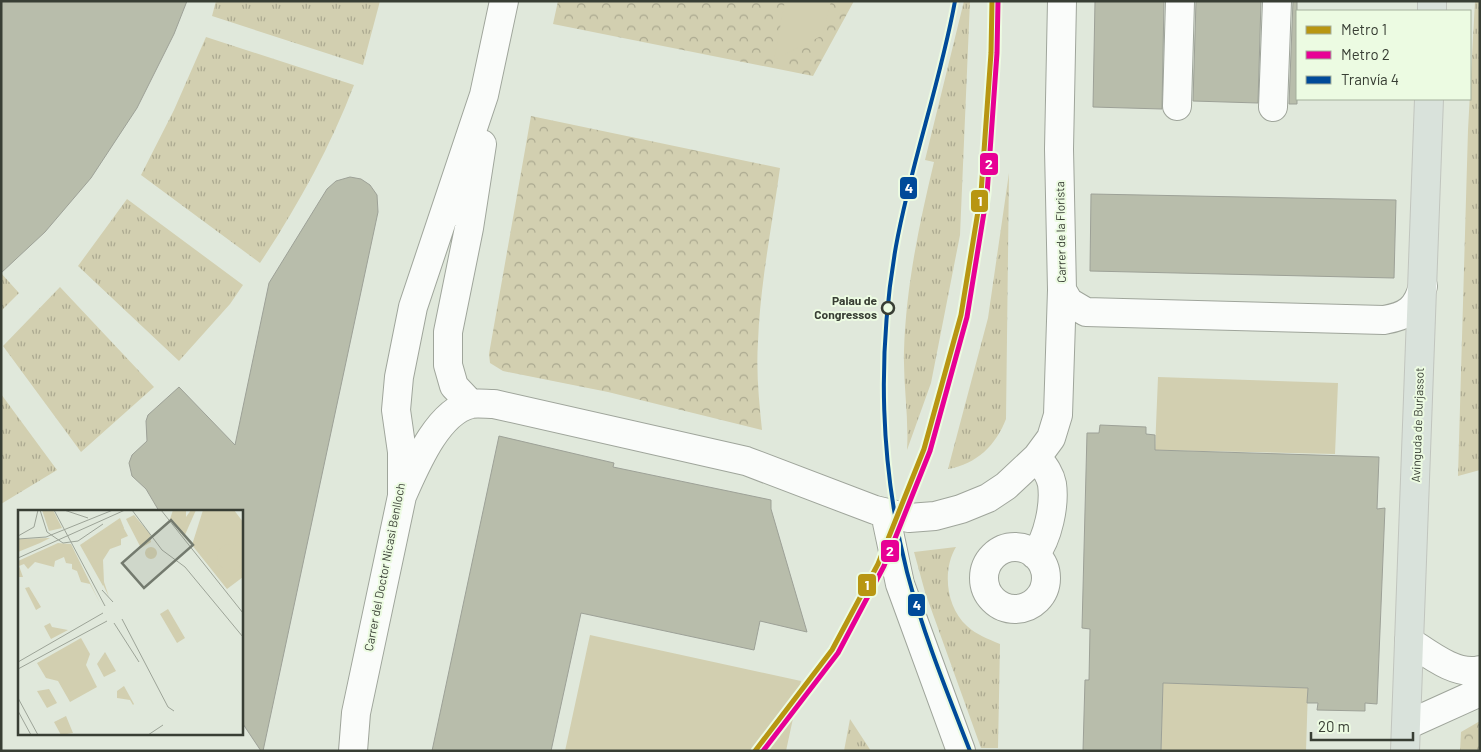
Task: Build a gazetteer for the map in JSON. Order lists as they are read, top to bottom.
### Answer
{
  "streets": {
    "main road": ["Avinguda de Burjassot"],
    "street": ["Carrer de la Florista", "Carrer del Doctor Nicasi Benlloch"]
  },
  "crossings": [
    ["Carrer de la Florista", "Carrer del Doctor Nicasi Benlloch"]
  ],
  "places": ["Palau de Congressos"],
  "lines": ["metro line 1", "metro line 2", "tram line 4"],
  "legend": ["Metro 1", "Metro 2", "Tranvía 4"],
  "scale_bar": "20 m"
}
